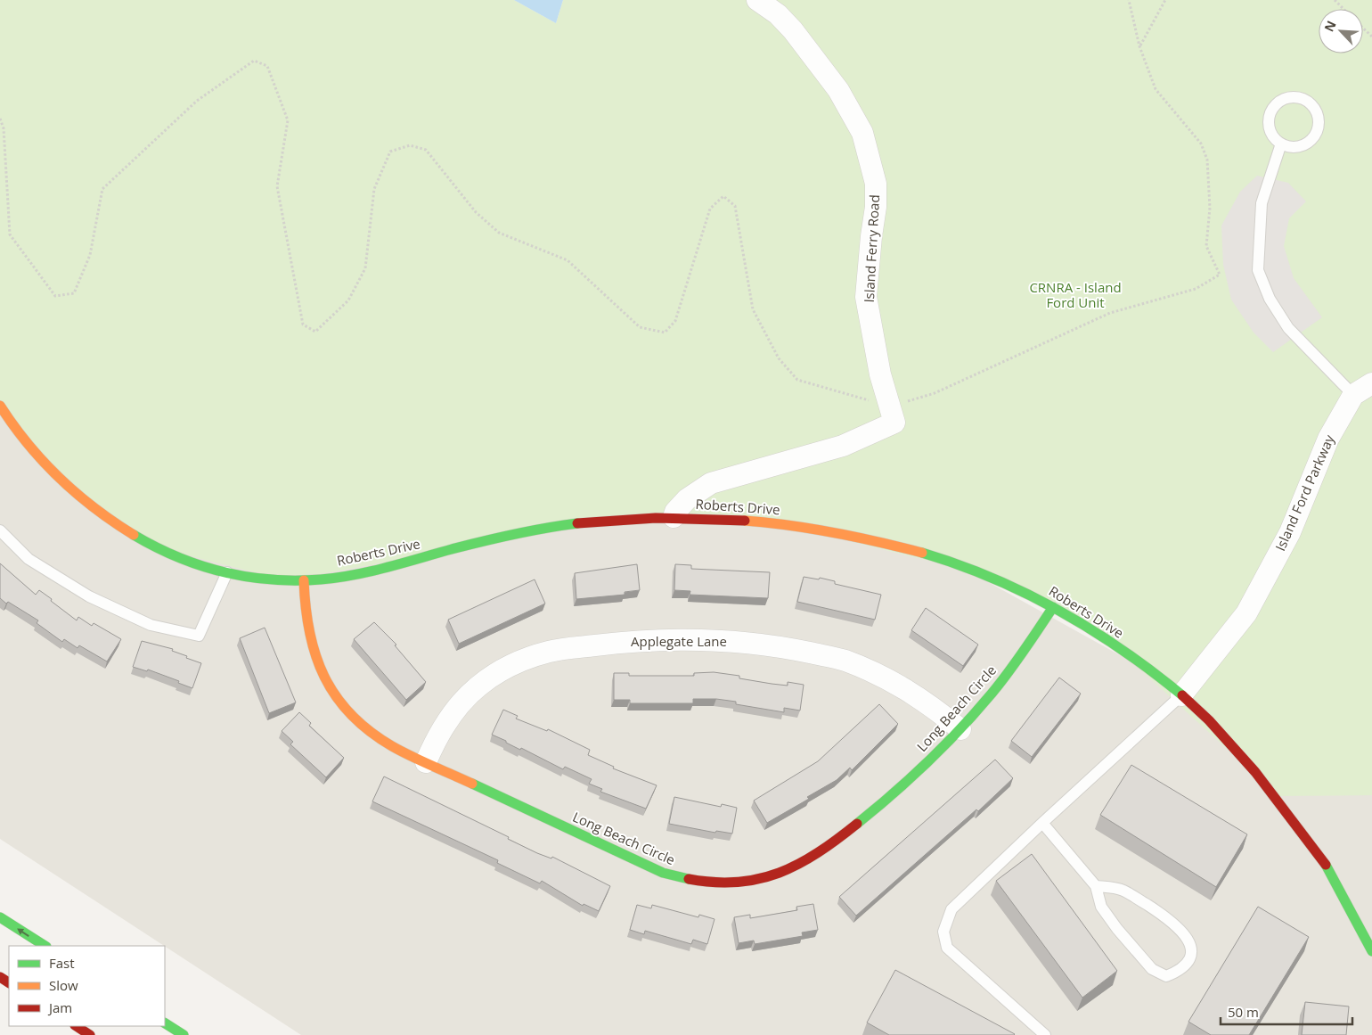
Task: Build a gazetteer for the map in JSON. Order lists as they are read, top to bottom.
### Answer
{
  "streets": {
    "main road": ["Roberts Drive", "Long Beach Circle"],
    "street": ["Island Ferry Road", "Island Ford Parkway", "Applegate Lane"]
  },
  "crossings": [
    ["Island Ferry Road", "Roberts Drive"],
    ["Island Ford Parkway", "Roberts Drive"],
    ["Roberts Drive", "Long Beach Circle"],
    ["Applegate Lane", "Long Beach Circle"]
  ],
  "parks": ["CRNRA - Island Ford Unit"],
  "legend": ["Fast", "Slow", "Jam"],
  "scale_bar": "50 m",
  "north": "top left"
}
